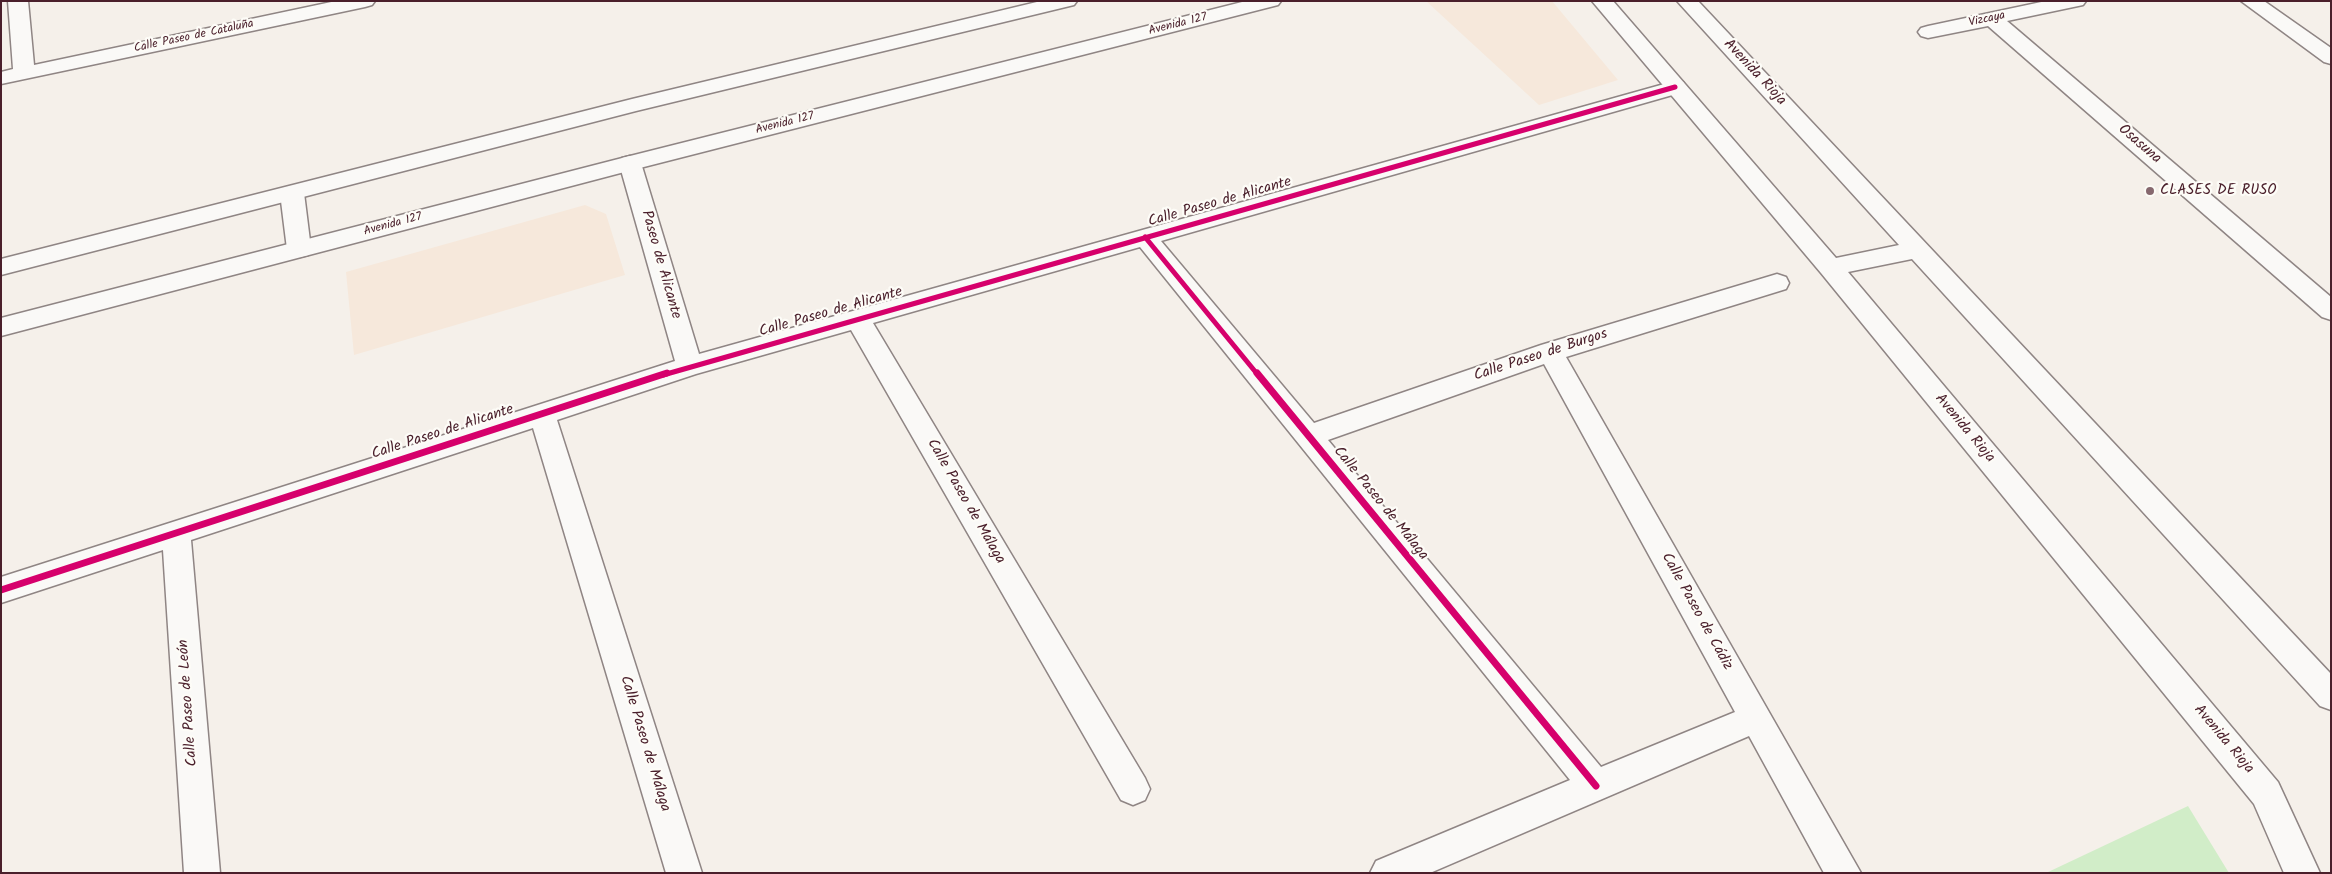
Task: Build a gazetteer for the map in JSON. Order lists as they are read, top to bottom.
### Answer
{
  "streets": {
    "street": [
      "Vizcaya",
      "Avenida 127",
      "Calle Paseo de Cataluña",
      "Avenida Rioja",
      "Osasuna",
      "Calle Paseo de Alicante",
      "Paseo de Alicante",
      "Calle Paseo de Burgos",
      "Calle Paseo de Málaga",
      "Calle Paseo de Cádiz",
      "Calle Paseo de León"
    ]
  },
  "crossings": [
    ["Vizcaya", "Osasuna"],
    ["Avenida 127", "Paseo de Alicante"],
    ["Avenida Rioja", "Calle Paseo de Alicante"],
    ["Calle Paseo de Alicante", "Paseo de Alicante"],
    ["Calle Paseo de Alicante", "Calle Paseo de Málaga"],
    ["Calle Paseo de Alicante", "Calle Paseo de León"],
    ["Calle Paseo de Burgos", "Calle Paseo de Málaga"],
    ["Calle Paseo de Burgos", "Calle Paseo de Cádiz"]
  ],
  "places": ["CLASES DE RUSO"]
}
